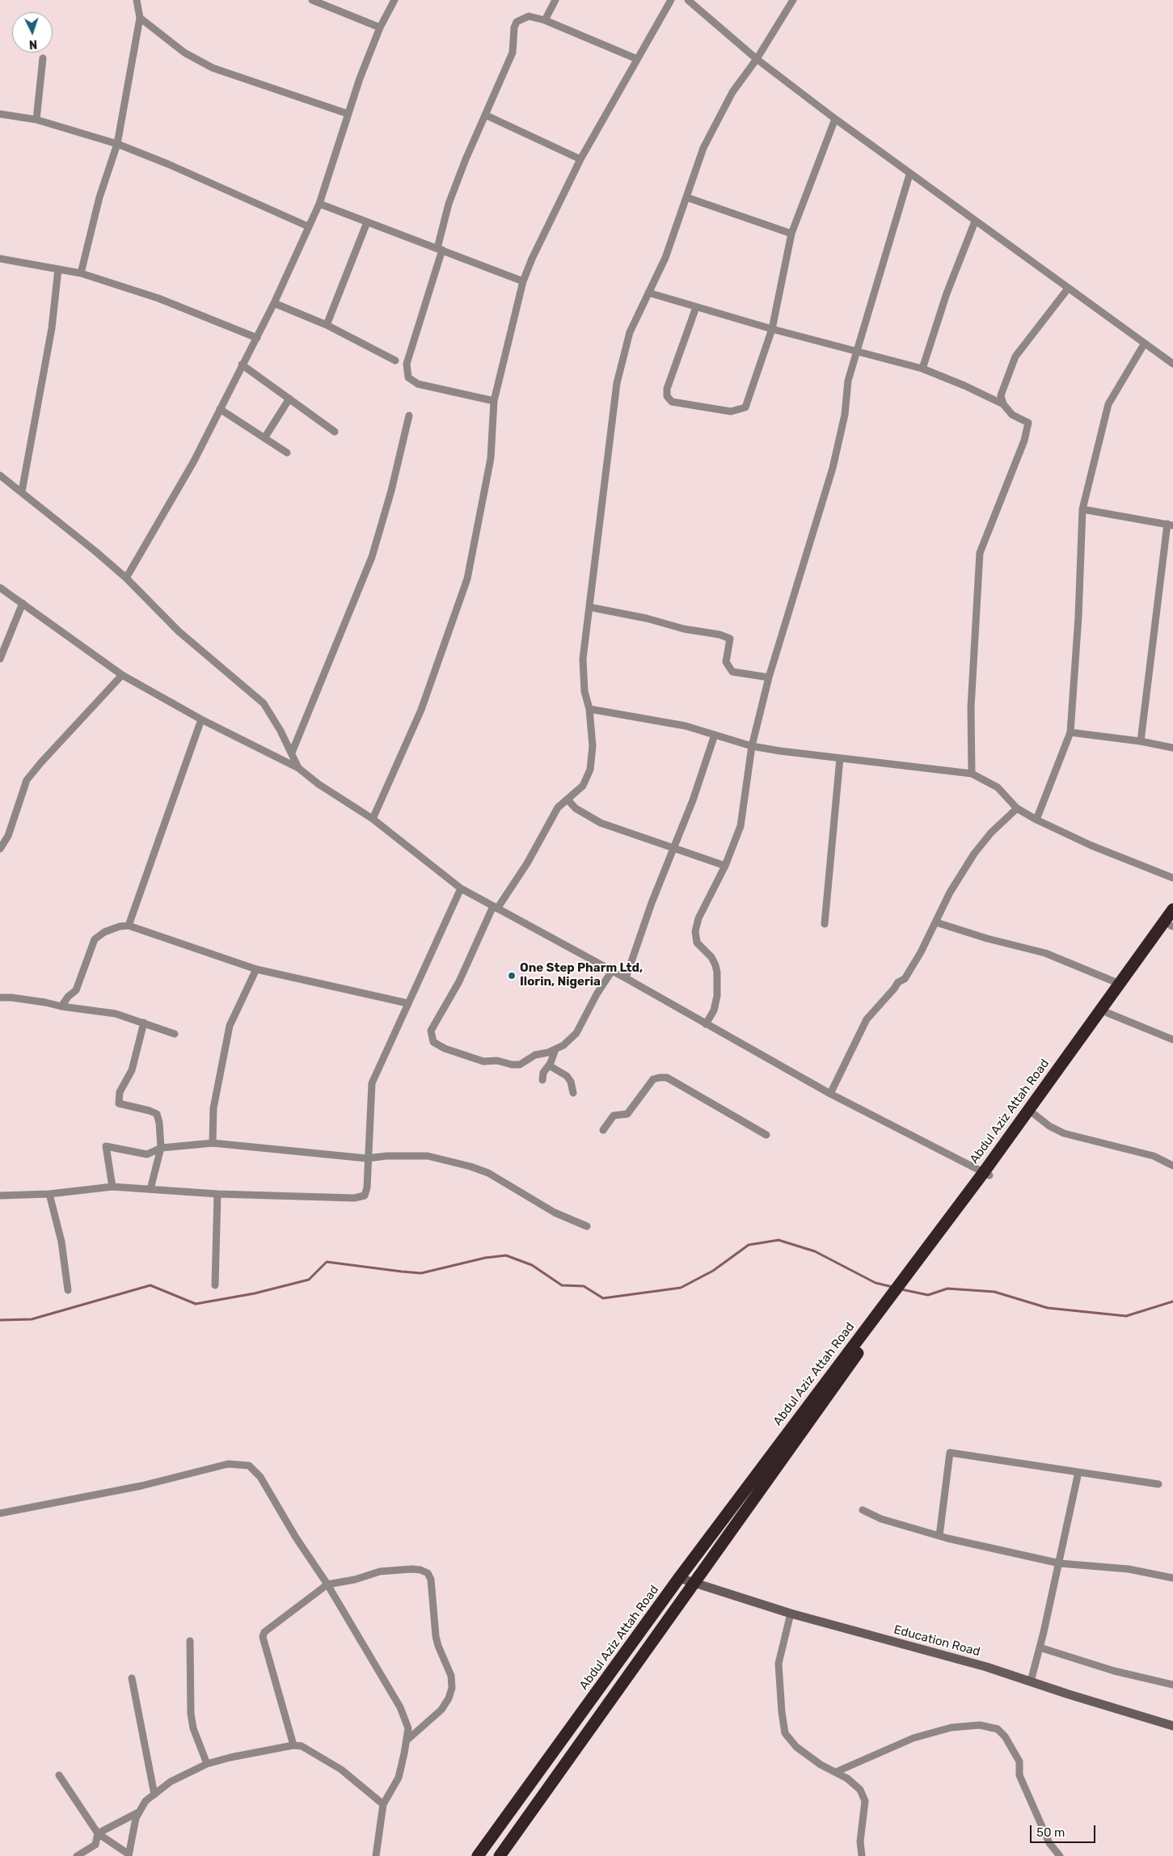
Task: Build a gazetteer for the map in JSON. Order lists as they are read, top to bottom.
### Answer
{
  "streets": {
    "highway": ["Abdul Aziz Attah Road"],
    "street": ["Education Road"]
  },
  "crossings": [
    ["Abdul Aziz Attah Road", "Education Road"]
  ],
  "places": ["One Step Pharm Ltd, Ilorin, Nigeria"],
  "scale_bar": "50 m",
  "north": "bottom"
}
